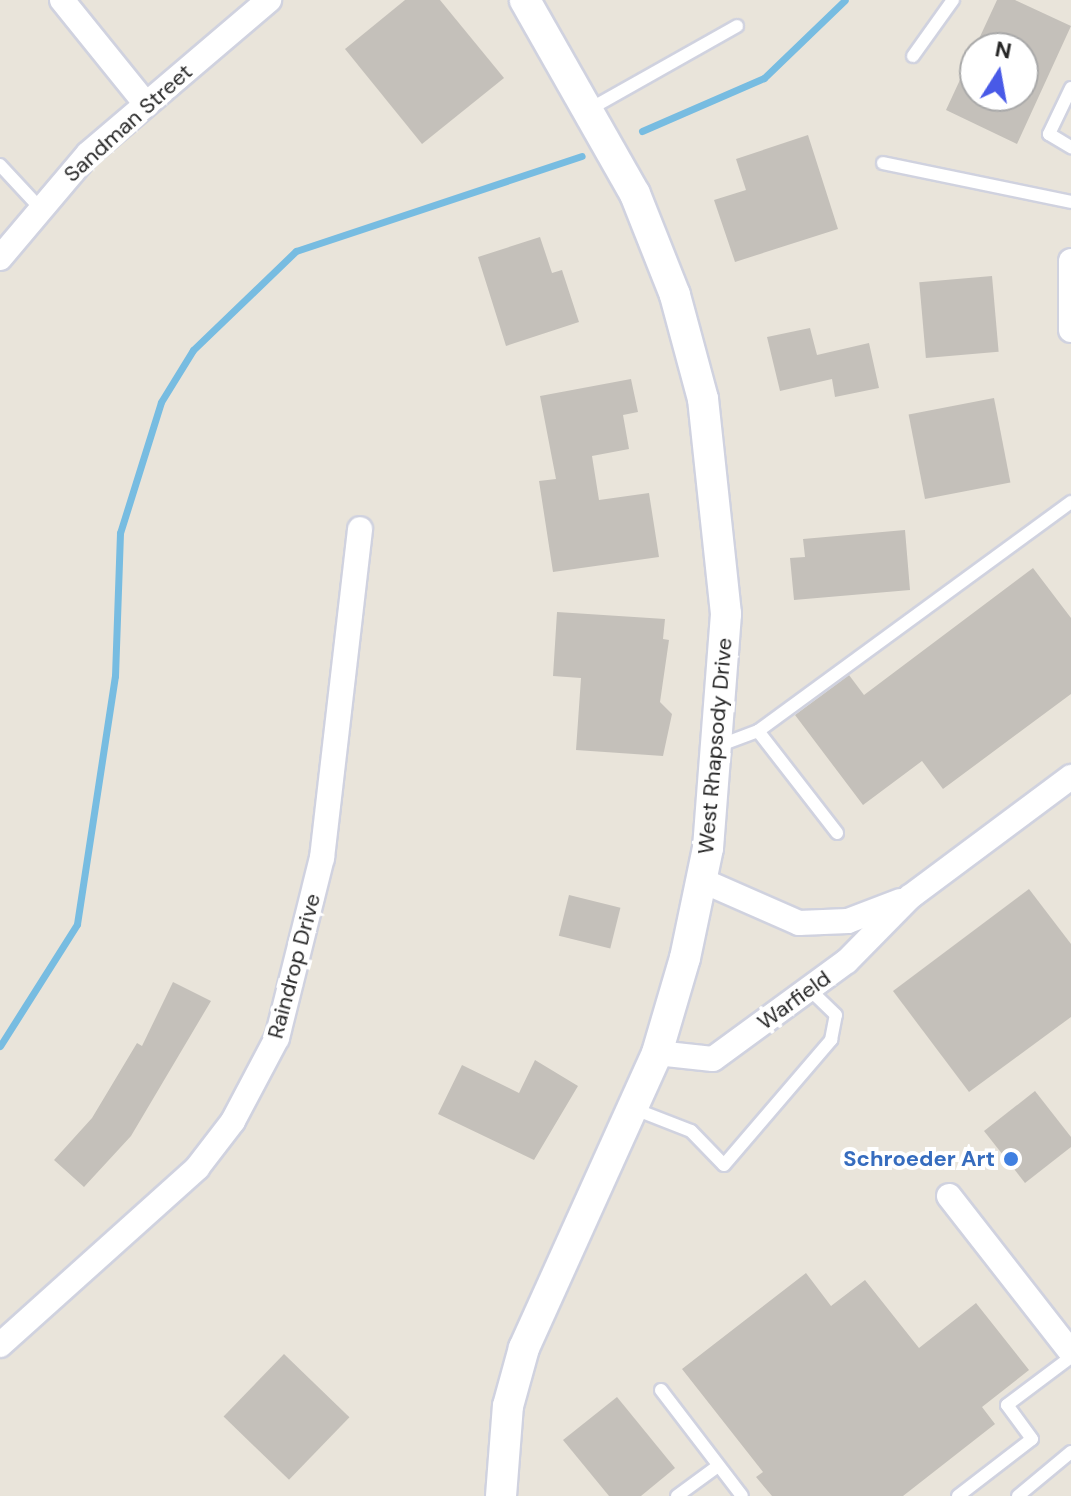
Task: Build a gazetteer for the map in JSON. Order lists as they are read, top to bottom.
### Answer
{
  "streets": {
    "street": [
      "Sandman Street",
      "West Rhapsody Drive",
      "Raindrop Drive",
      "Warfield"
    ]
  },
  "crossings": [
    ["West Rhapsody Drive", "Warfield"]
  ],
  "places": ["Schroeder Art"],
  "north": "top"
}
